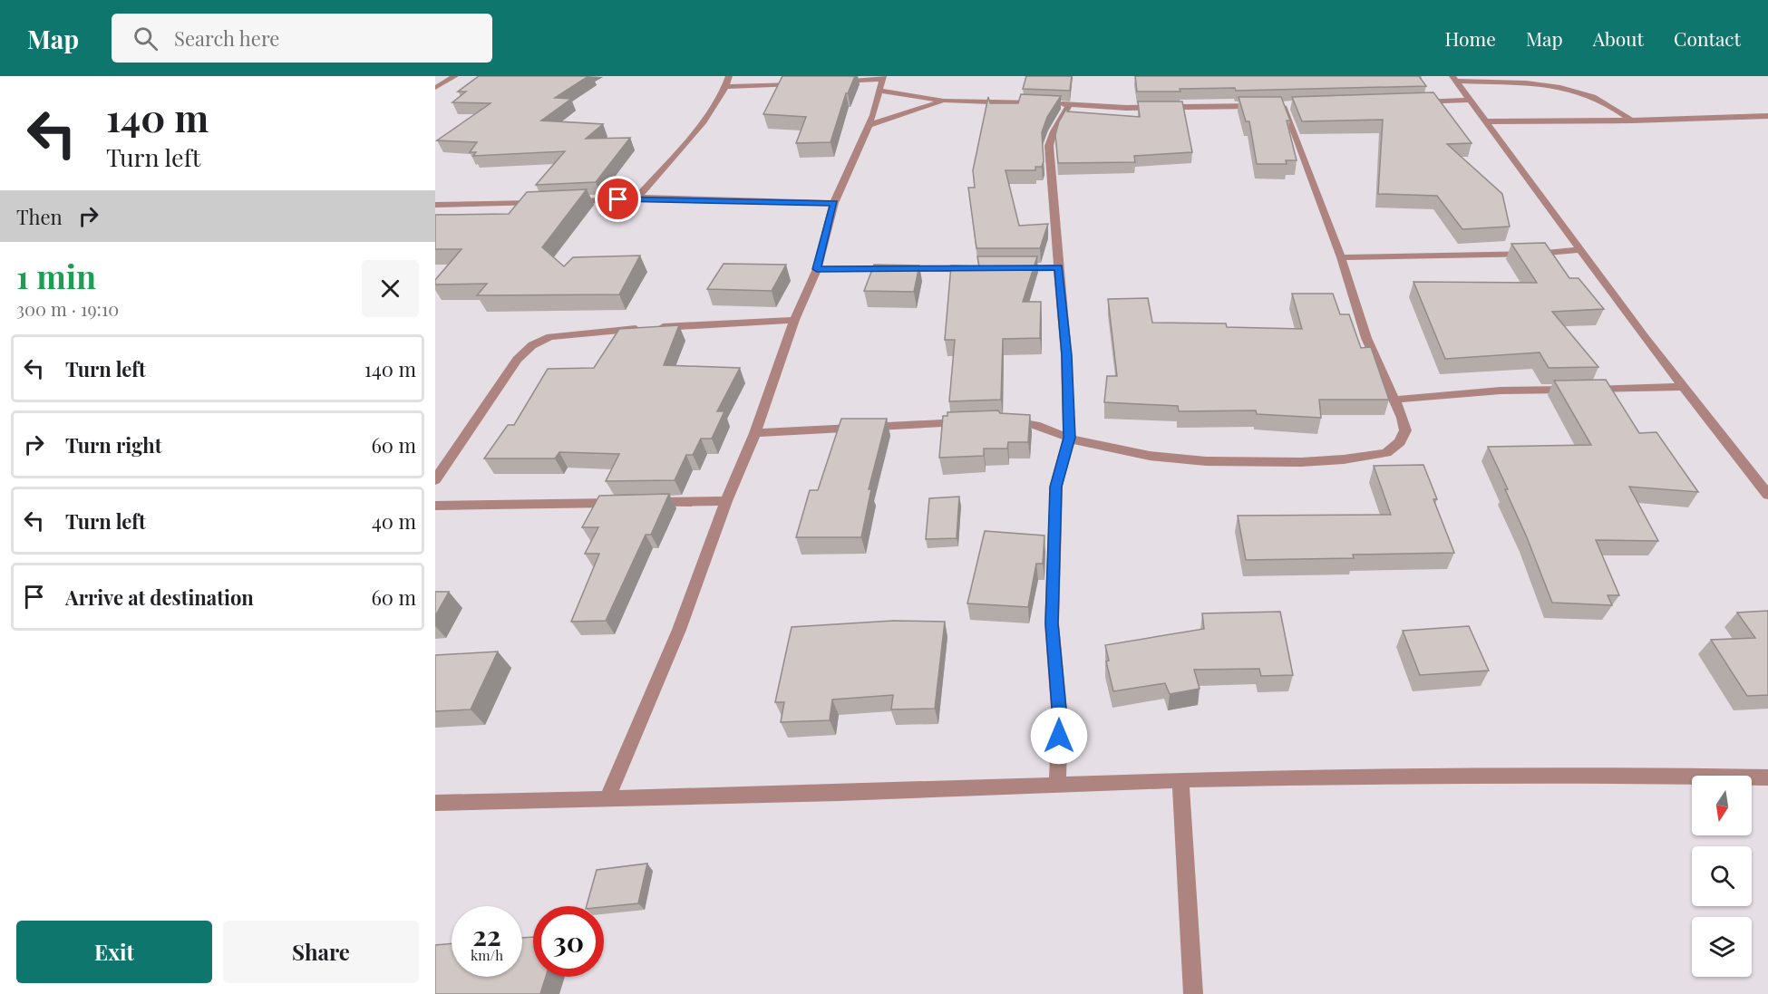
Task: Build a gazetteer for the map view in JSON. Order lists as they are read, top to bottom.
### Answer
{
  "north": "bottom",
  "page": {
    "header": "Map",
    "search": "Search here",
    "nav": [
      "Home",
      "Map",
      "About",
      "Contact"
    ],
    "turn": ["140 m", "Turn left"],
    "then": "Then",
    "heading": ["1 min", "300 m · 19:10"],
    "list": [
      {
        "name": "Turn left",
        "value": "140 m"
      },
      {
        "name": "Turn right",
        "value": "60 m"
      },
      {
        "name": "Turn left",
        "value": "40 m"
      },
      {
        "name": "Arrive at destination",
        "value": "60 m"
      }
    ],
    "speed": "22 km/h",
    "limit": "30",
    "buttons": ["Exit", "Share"]
  }
}
